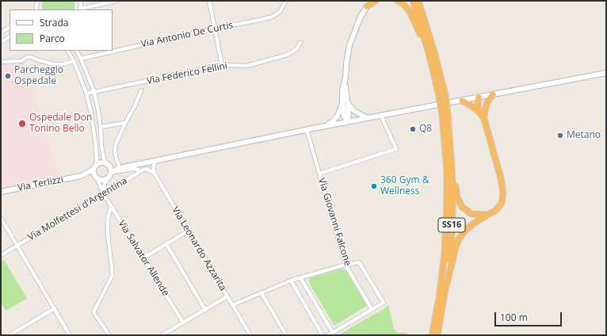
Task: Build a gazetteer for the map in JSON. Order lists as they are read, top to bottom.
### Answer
{
  "streets": {
    "highway": ["SS16"],
    "main road": ["Via Terlizzi"],
    "street": [
      "Via Antonio De Curtis",
      "Via Federico Fellini",
      "Via Molfettesi d'Argentina",
      "Via Giovanni Falcone",
      "Via Leonardo Azzarita",
      "Via Salvator Allende"
    ]
  },
  "crossings": [
    ["Via Terlizzi", "Via Salvator Allende"],
    ["Via Molfettesi d'Argentina", "Via Salvator Allende"]
  ],
  "places": [
    "Parcheggio Ospedale",
    "Ospedale Don Tonino Bello",
    "Q8",
    "Metano",
    "360 Gym & Wellness"
  ],
  "legend": ["Strada", "Parco"],
  "scale_bar": "100 m"
}
